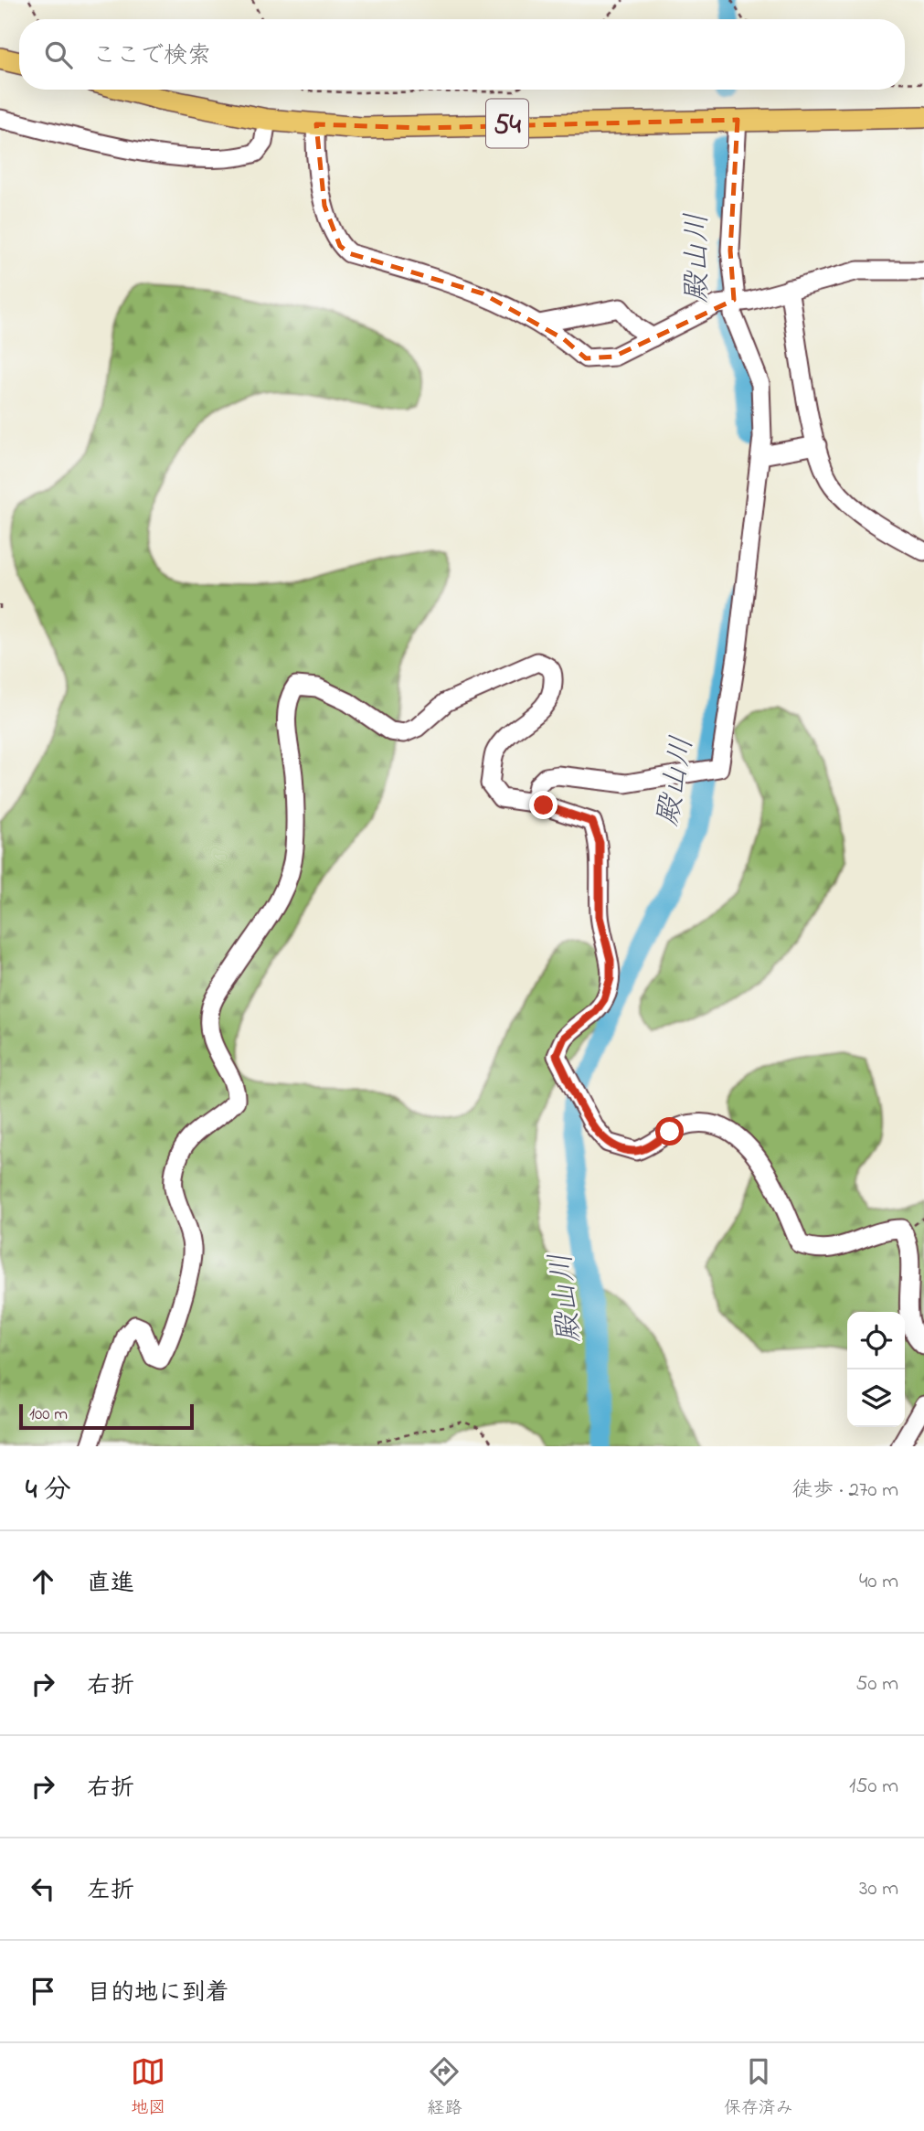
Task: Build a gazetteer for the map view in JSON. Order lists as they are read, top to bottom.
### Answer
{
  "streets": {
    "main road": ["54"]
  },
  "water": ["殿山川"],
  "scale_bar": "100 m",
  "page": {
    "search": "ここで検索",
    "scale": "100 m",
    "heading": ["4 分", "徒歩 · 270 m"],
    "list": [
      ["直進", "40 m"],
      ["右折", "50 m"],
      ["右折", "150 m"],
      ["左折", "30 m"],
      "目的地に到着"
    ],
    "nav": ["地図", "経路", "保存済み"]
  }
}
